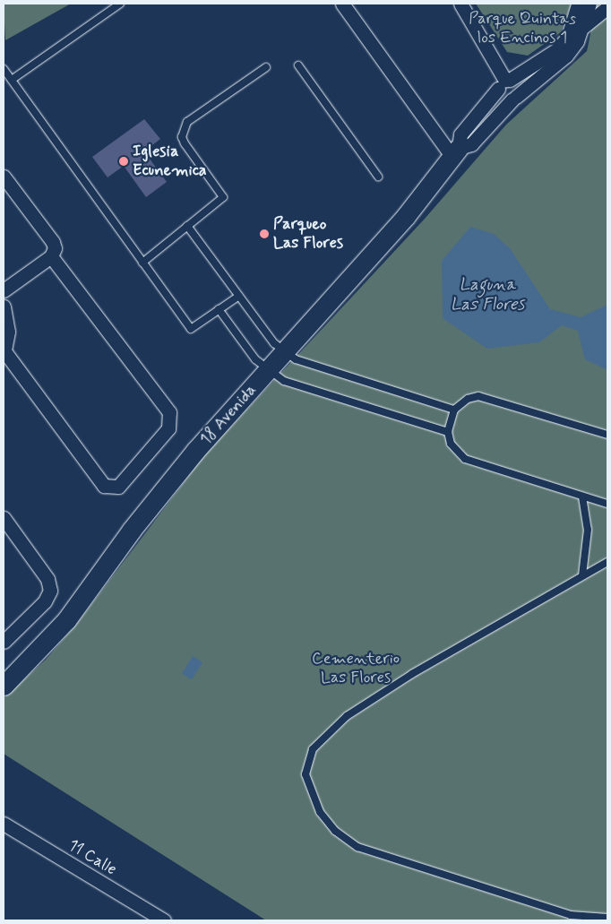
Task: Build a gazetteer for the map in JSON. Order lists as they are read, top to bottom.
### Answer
{
  "streets": {
    "street": ["18 Avenida", "11 Calle"]
  },
  "water": ["Laguna Las Flores"],
  "parks": ["Parque Quintas los Encinos 1", "Cementerio Las Flores"],
  "places": ["Iglesia Ecunemica", "Parqueo Las Flores"]
}
